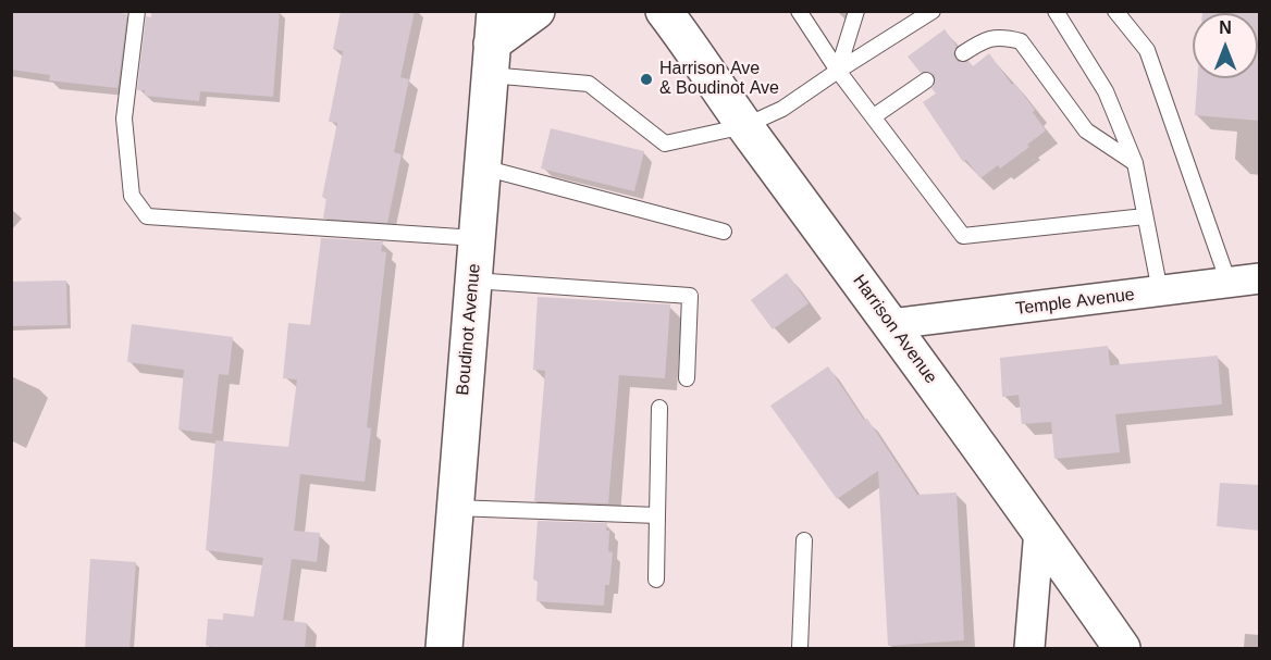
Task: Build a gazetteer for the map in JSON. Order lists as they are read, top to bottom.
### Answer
{
  "streets": {
    "main road": ["Boudinot Avenue", "Harrison Avenue"],
    "street": ["Temple Avenue"]
  },
  "crossings": [
    ["Temple Avenue", "Harrison Avenue"]
  ],
  "places": ["Harrison Ave & Boudinot Ave"],
  "north": "top"
}
